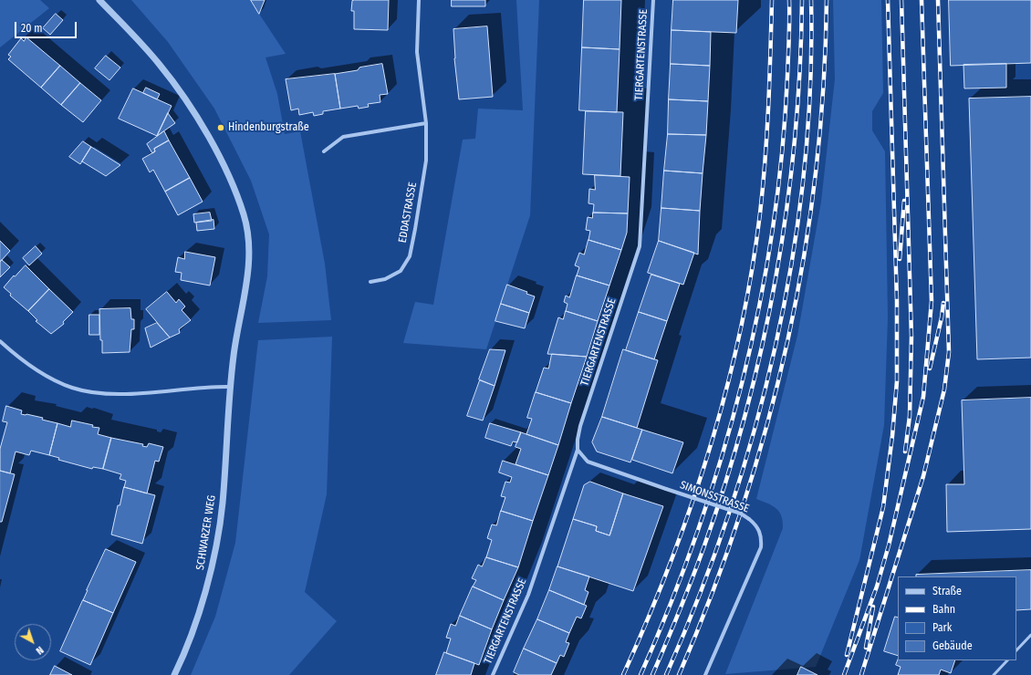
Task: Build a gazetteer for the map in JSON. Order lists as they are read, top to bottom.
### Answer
{
  "streets": {
    "street": [
      "TIERGARTENSTRASSE",
      "EDDASTRASSE",
      "SIMONSSTRASSE",
      "SCHWARZER WEG"
    ]
  },
  "crossings": [
    ["TIERGARTENSTRASSE", "SIMONSSTRASSE"]
  ],
  "places": ["Hindenburgstraße"],
  "legend": [
    "Straße",
    "Bahn",
    "Park",
    "Gebäude"
  ],
  "scale_bar": "20 m",
  "north": "bottom right"
}
